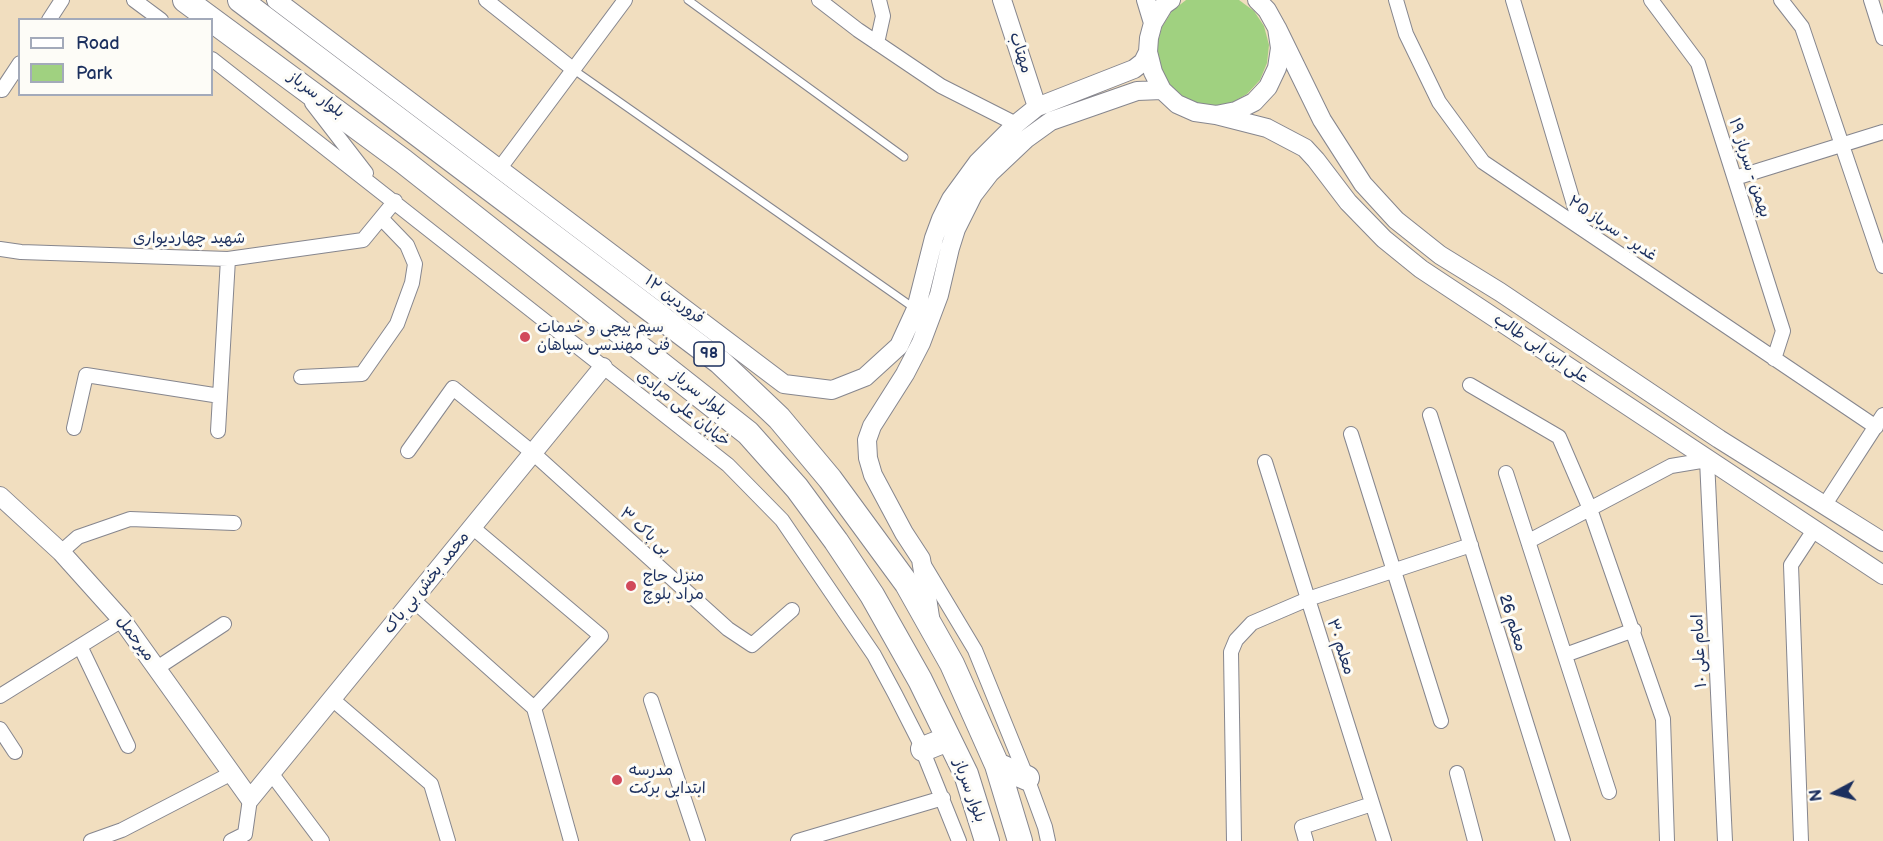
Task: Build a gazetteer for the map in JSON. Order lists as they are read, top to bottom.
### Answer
{
  "streets": {
    "highway": ["بلوار سرباز", "98"],
    "street": [
      "مهتاب",
      "بهمن - سرباز ۱۹",
      "غدیر - سرباز ۲۵",
      "شهید چهاردیواری",
      "۱۲ فروردین",
      "علی ابن ابی طالب",
      "خیابان علی مرادی",
      "بی باک ۳",
      "محمد بخش بی باک",
      "معلم 26",
      "میرحمل",
      "معلم ۳۰",
      "امام علی ۱۰"
    ]
  },
  "crossings": [
    ["مهتاب", "۱۲ فروردین"],
    ["بلوار سرباز", "۱۲ فروردین"],
    ["بهمن - سرباز ۱۹", "غدیر - سرباز ۲۵"],
    ["شهید چهاردیواری", "خیابان علی مرادی"],
    ["۱۲ فروردین", "علی ابن ابی طالب"],
    ["علی ابن ابی طالب", "امام علی ۱۰"],
    ["خیابان علی مرادی", "محمد بخش بی باک"],
    ["بی باک ۳", "محمد بخش بی باک"],
    ["محمد بخش بی باک", "میرحمل"]
  ],
  "places": ["سیم پیچی و خدمات فنی مهندسی سپاهان", "منزل حاج مراد بلوچ", "مدرسه ابتدایی برکت"],
  "legend": ["Road", "Park"],
  "north": "left"
}
